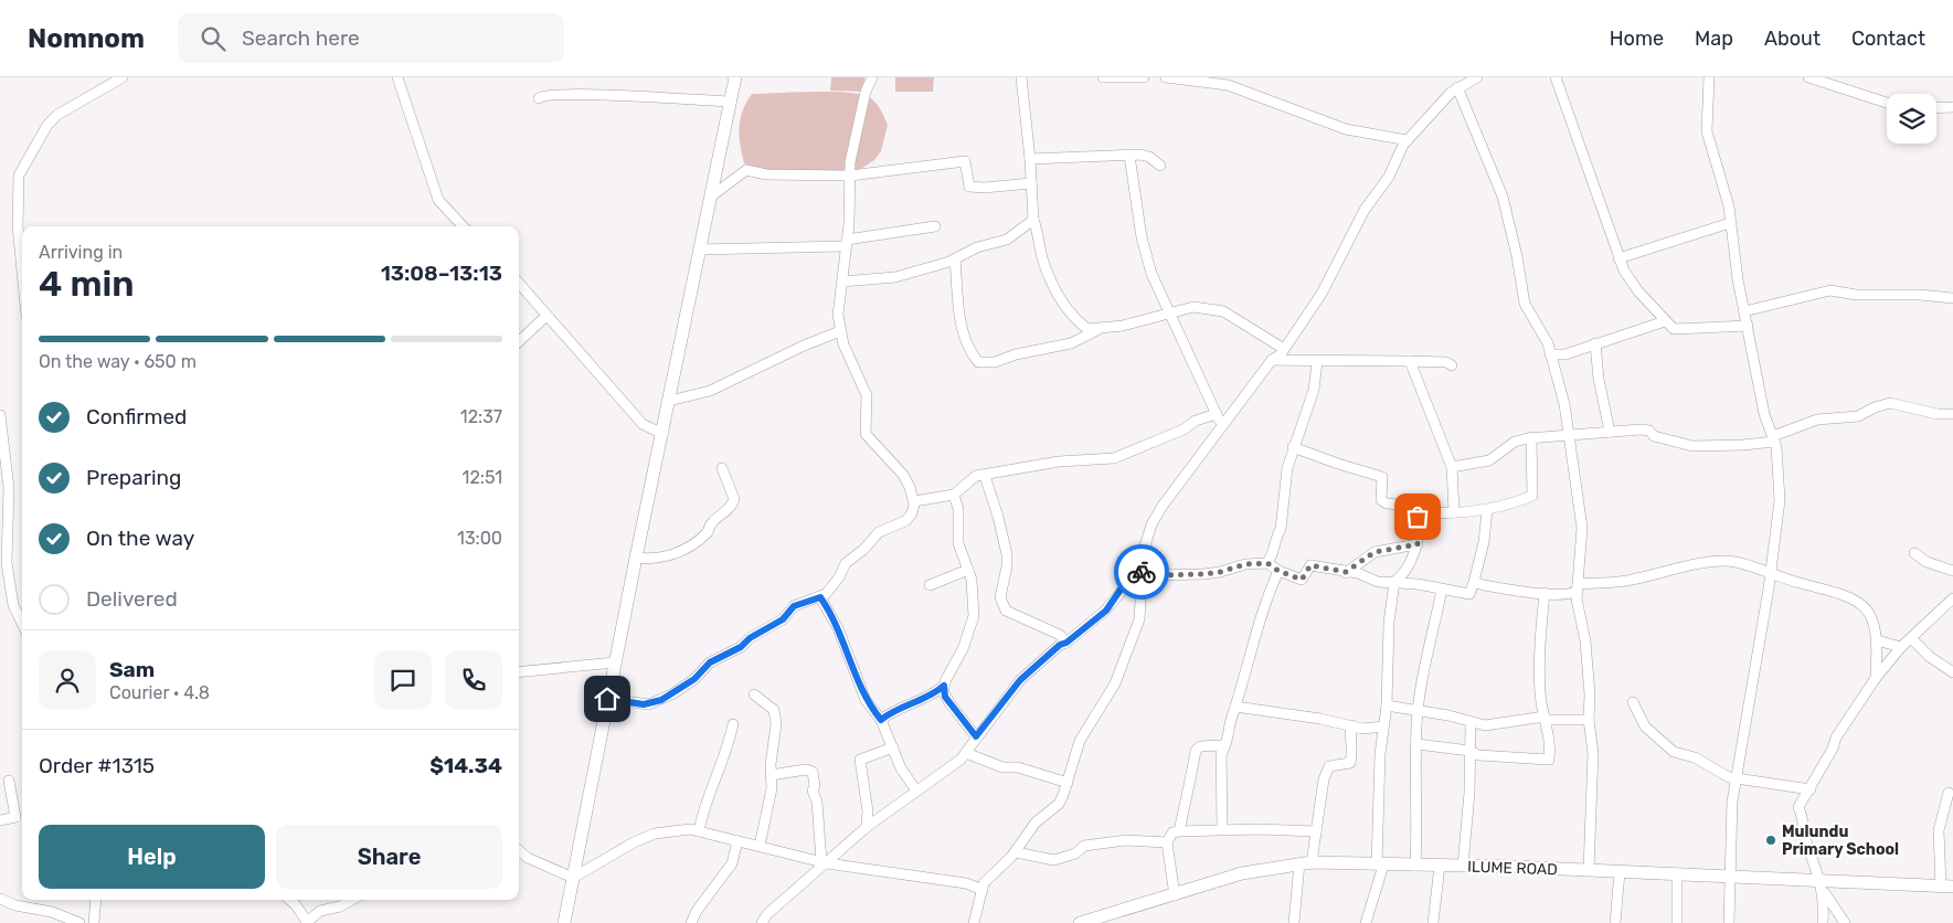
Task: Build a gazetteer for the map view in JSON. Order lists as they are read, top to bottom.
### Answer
{
  "streets": {
    "street": ["ILUME ROAD"]
  },
  "places": ["Mulundu Primary School"],
  "page": {
    "header": "Nomnom",
    "search": "Search here",
    "nav": [
      "Home",
      "Map",
      "About",
      "Contact"
    ],
    "heading": ["4 min", "Arriving in", "13:08–13:13"],
    "panel": [
      "Sam",
      "Courier · 4.8",
      "Order #1315",
      "$14.34"
    ],
    "bar": "On the way · 650 m",
    "list": [
      ["Confirmed", "12:37"],
      ["Preparing", "12:51"],
      ["On the way", "13:00"],
      "Delivered"
    ],
    "buttons": ["Help", "Share"]
  }
}
